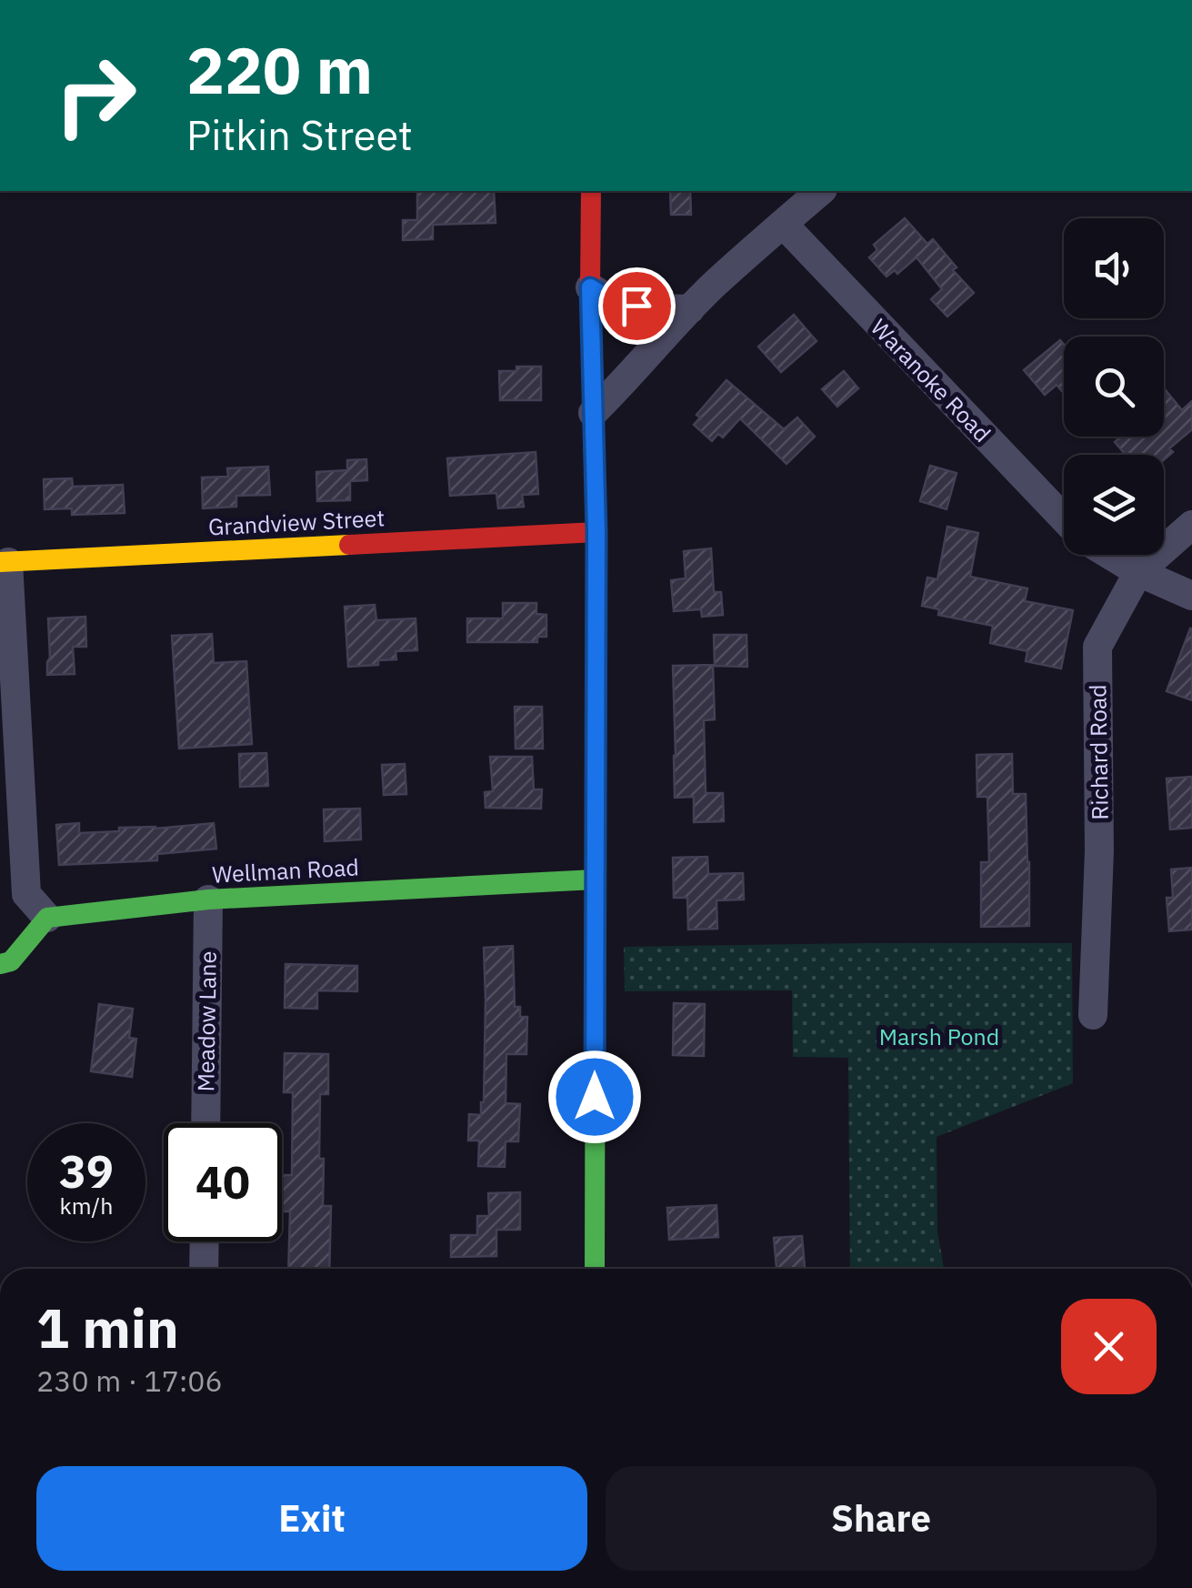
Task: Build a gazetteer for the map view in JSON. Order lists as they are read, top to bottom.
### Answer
{
  "streets": {
    "street": [
      "Waranoke Road",
      "Grandview Street",
      "Richard Road",
      "Wellman Road",
      "Meadow Lane"
    ]
  },
  "crossings": [
    ["Waranoke Road", "Richard Road"],
    ["Wellman Road", "Meadow Lane"]
  ],
  "parks": ["Marsh Pond"],
  "page": {
    "turn": ["220 m", "Pitkin Street"],
    "speed": "39 km/h",
    "limit": "40",
    "heading": ["1 min", "230 m · 17:06"],
    "buttons": ["Exit", "Share"]
  }
}
